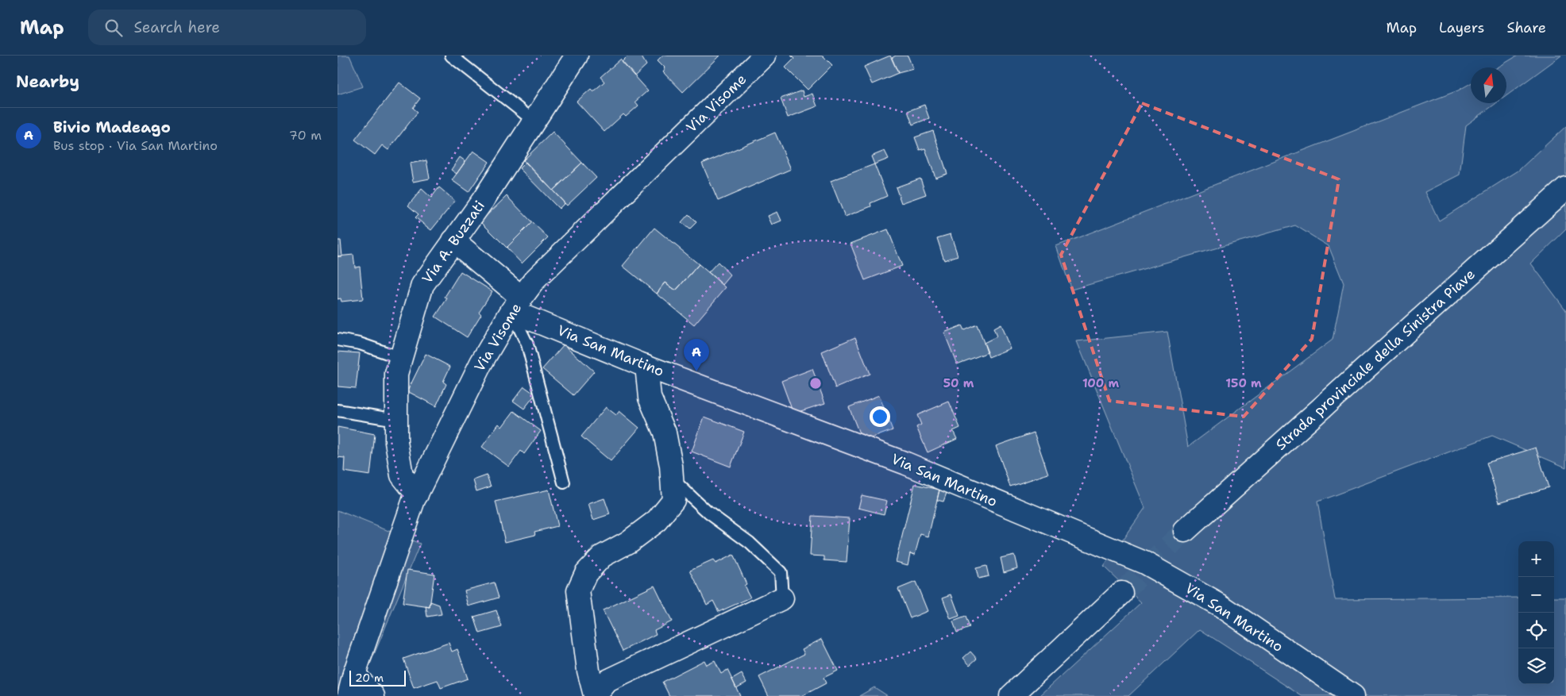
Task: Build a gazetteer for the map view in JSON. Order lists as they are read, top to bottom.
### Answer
{
  "streets": {
    "street": [
      "Via Visome",
      "Via A. Buzzati",
      "Via San Martino",
      "Strada provinciale della Sinistra Piave"
    ]
  },
  "crossings": [
    ["Via Visome", "Via A. Buzzati"],
    ["Via Visome", "Via San Martino"],
    ["Via A. Buzzati", "Via San Martino"]
  ],
  "scale_bar": "20 m",
  "north": "top",
  "page": {
    "header": "Map",
    "search": "Search here",
    "nav": ["Map", "Layers", "Share"],
    "heading": "Nearby",
    "list": [
      {
        "mark": "A",
        "name": "Bivio Madeago",
        "note": "Bus stop · Via San Martino",
        "value": "70 m"
      }
    ],
    "pins": "A",
    "map_buttons": ["+", "−"],
    "scale": "20 m"
  },
  "rings": ["50 m", "100 m", "150 m"]
}
